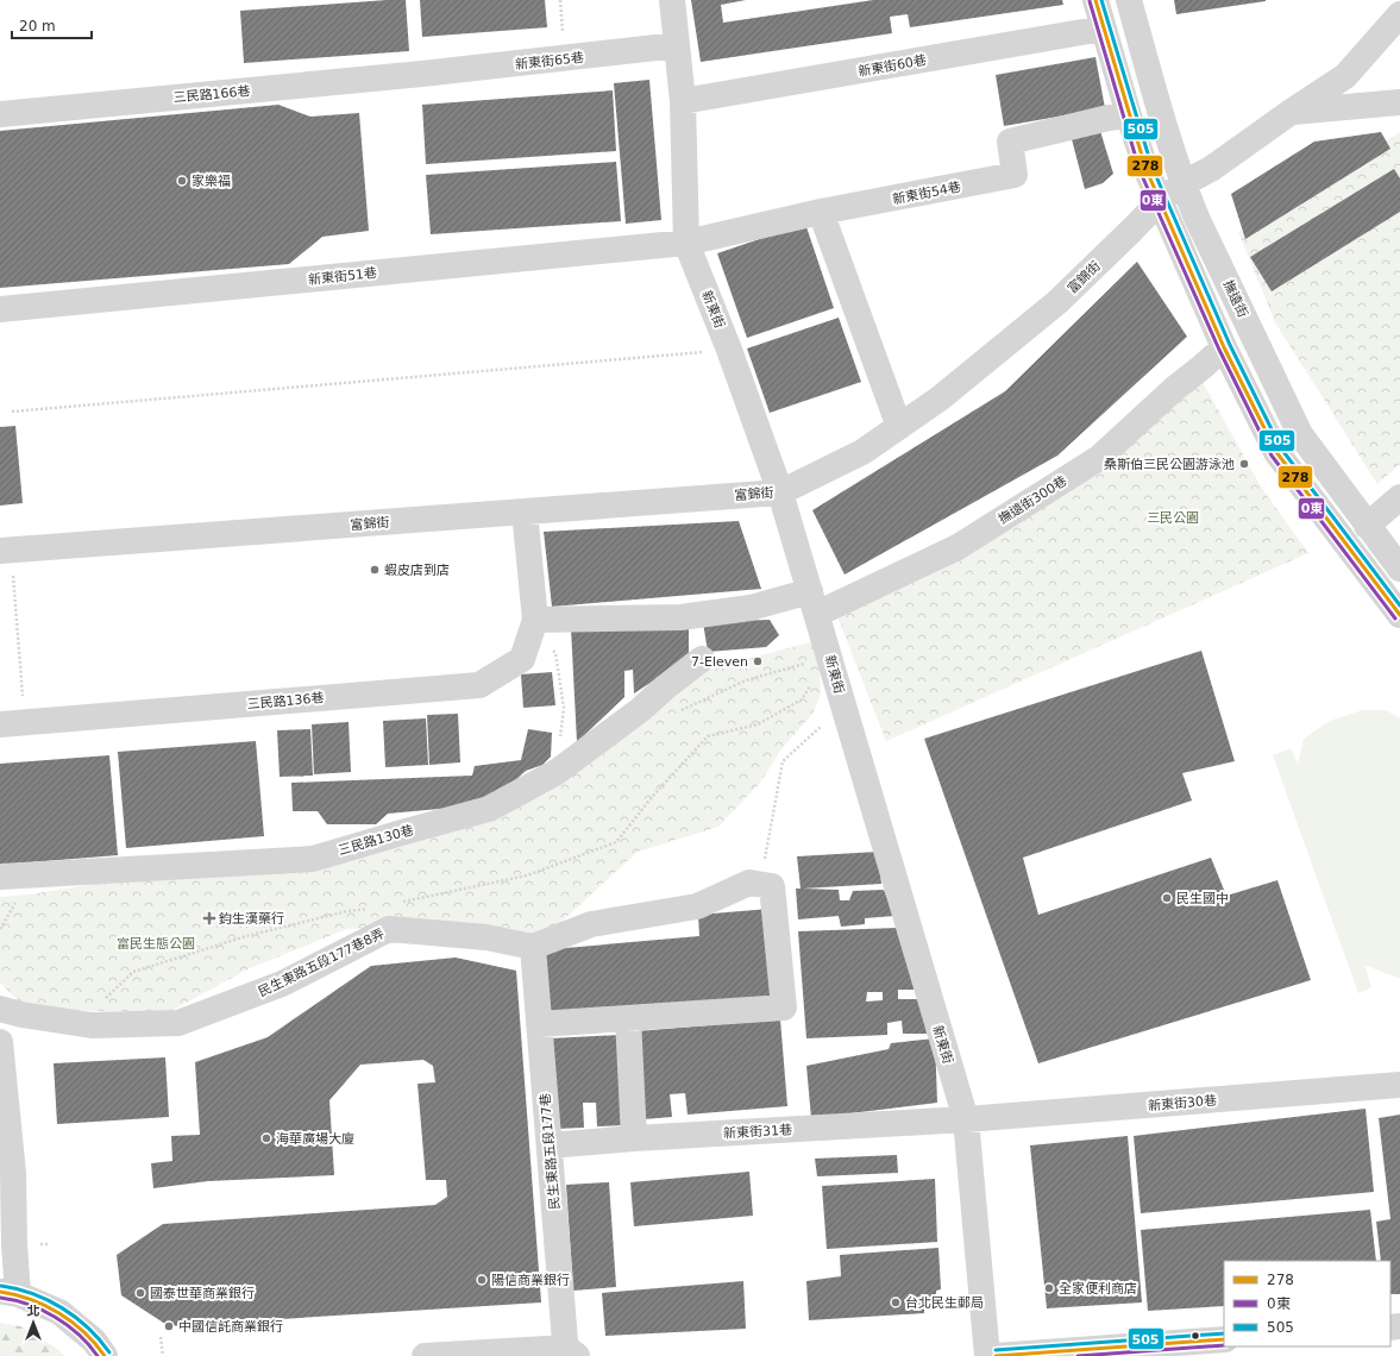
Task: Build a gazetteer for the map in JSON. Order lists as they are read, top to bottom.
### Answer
{
  "streets": {
    "street": [
      "新東街65巷",
      "新東街60巷",
      "三民路166巷",
      "新東街54巷",
      "新東街51巷",
      "富錦街",
      "撫遠街",
      "新東街",
      "撫遠街300巷",
      "三民路136巷",
      "三民路130巷",
      "民生東路五段177巷8弄",
      "新東街30巷",
      "新東街31巷",
      "民生東路五段177巷"
    ]
  },
  "crossings": [
    ["新東街65巷", "三民路166巷"],
    ["新東街65巷", "新東街"],
    ["新東街60巷", "新東街"],
    ["新東街54巷", "新東街51巷"],
    ["新東街54巷", "新東街"],
    ["新東街51巷", "新東街"],
    ["富錦街", "撫遠街"],
    ["富錦街", "新東街"],
    ["新東街", "撫遠街300巷"],
    ["新東街", "新東街30巷"],
    ["新東街", "新東街31巷"],
    ["撫遠街300巷", "三民路136巷"],
    ["民生東路五段177巷8弄", "民生東路五段177巷"],
    ["新東街30巷", "新東街31巷"],
    ["新東街31巷", "民生東路五段177巷"]
  ],
  "parks": ["三民公園", "富民生態公園"],
  "places": {
    "other": [
      "家樂福",
      "桑斯伯三民公園游泳池",
      "蝦皮店到店",
      "7-Eleven",
      "民生國中",
      "海華廣場大廈",
      "陽信商業銀行",
      "全家便利商店",
      "國泰世華商業銀行",
      "台北民生郵局",
      "中國信託商業銀行"
    ],
    "health": ["鈞生漢藥行"]
  },
  "lines": ["transit line 278", "transit line 505", "transit line 0東"],
  "legend": ["278", "0東", "505"],
  "scale_bar": "20 m",
  "north": "top"
}
